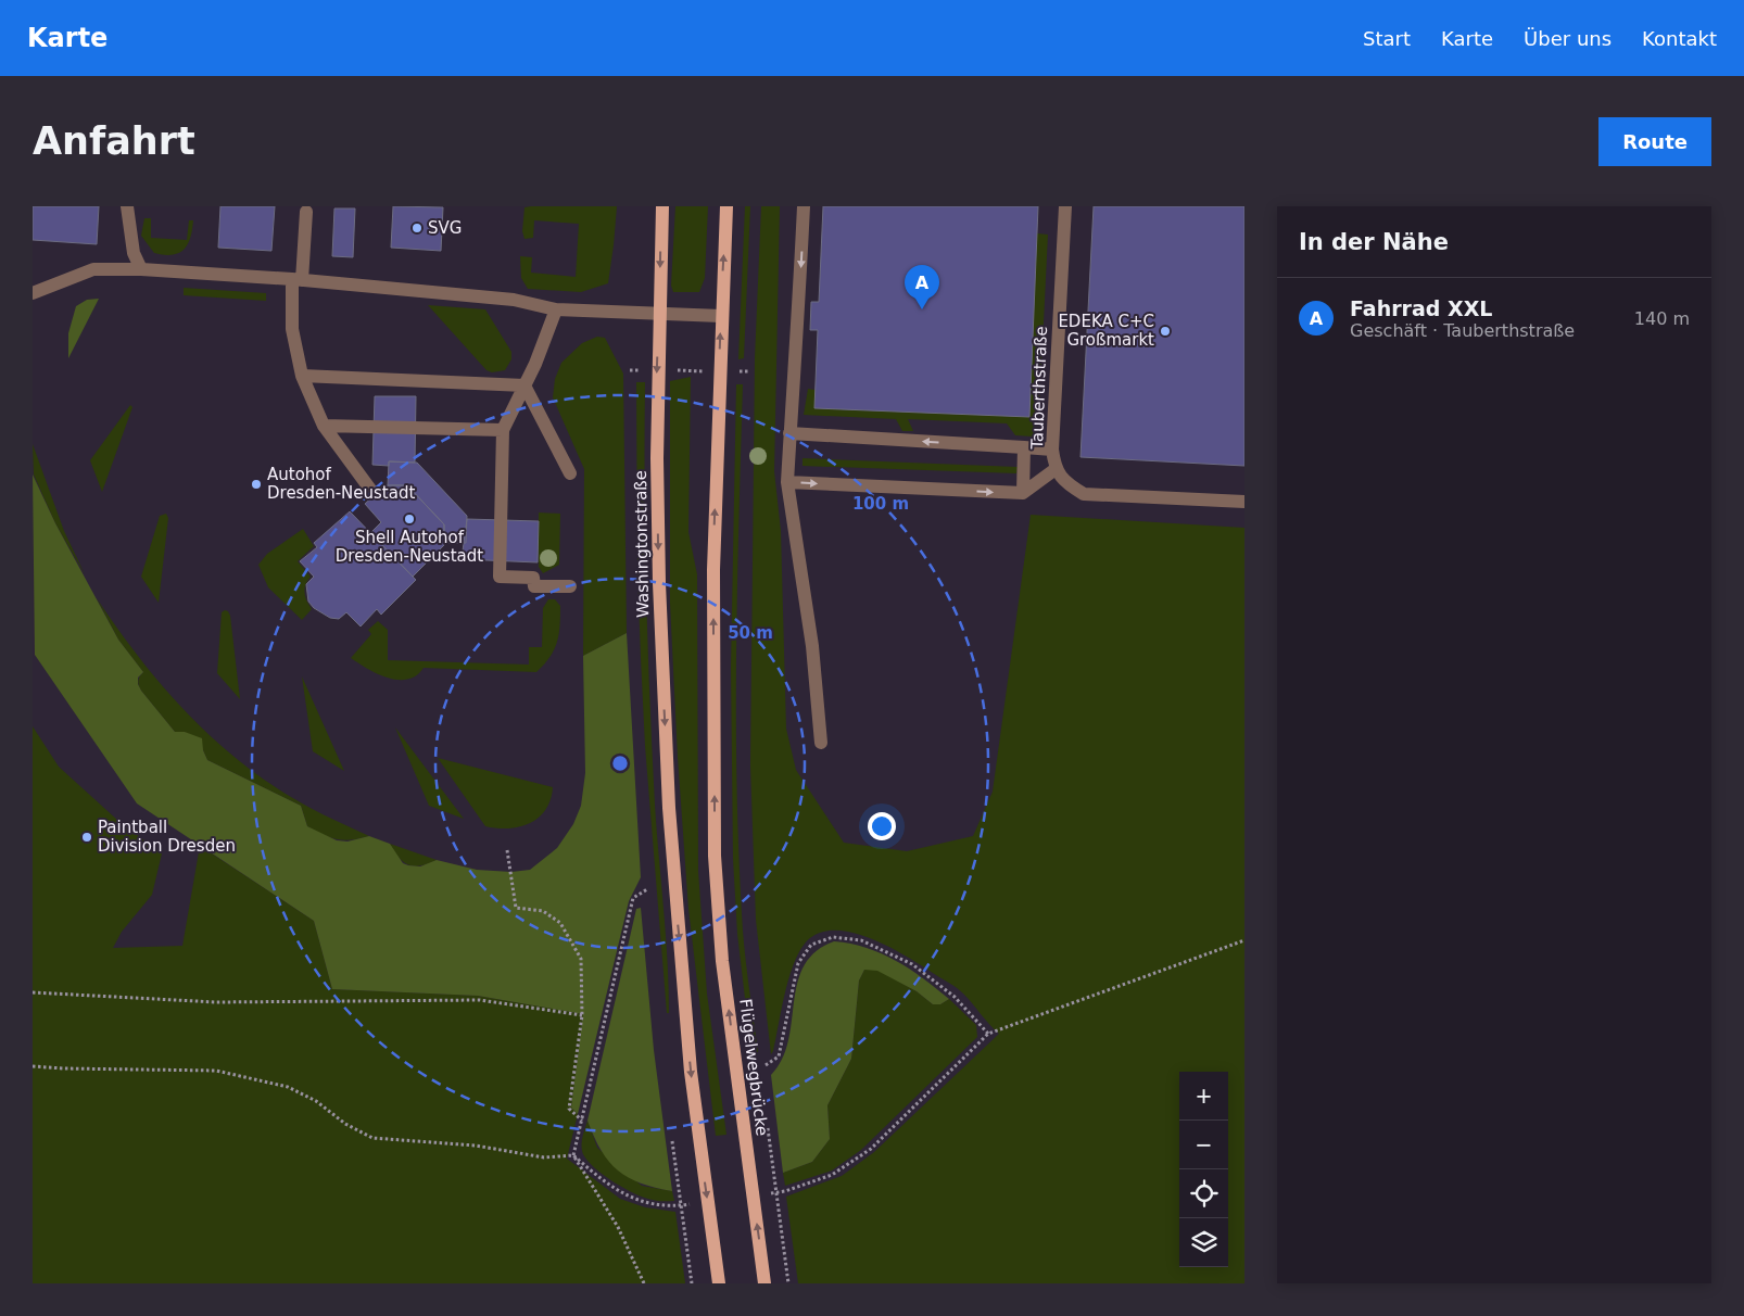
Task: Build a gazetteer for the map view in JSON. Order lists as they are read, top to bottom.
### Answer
{
  "streets": {
    "main road": ["Washingtonstraße", "Flügelwegbrücke"],
    "street": ["Tauberthstraße"]
  },
  "one_way": ["Washingtonstraße", "Flügelwegbrücke"],
  "places": [
    "SVG",
    "EDEKA C+C Großmarkt",
    "Autohof Dresden-Neustadt",
    "Shell Autohof Dresden-Neustadt",
    "Paintball Division Dresden"
  ],
  "page": {
    "header": "Karte",
    "nav": [
      "Start",
      "Karte",
      "Über uns",
      "Kontakt"
    ],
    "buttons": "Route",
    "title": "Anfahrt",
    "heading": "In der Nähe",
    "pins": "A",
    "list": [
      {
        "mark": "A",
        "name": "Fahrrad XXL",
        "note": "Geschäft · Tauberthstraße",
        "value": "140 m"
      }
    ],
    "map_buttons": ["+", "−"]
  },
  "rings": ["100 m", "50 m"]
}
